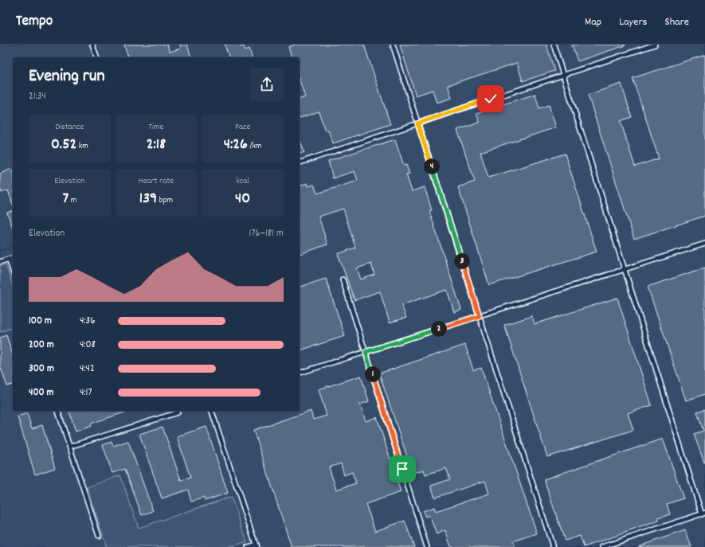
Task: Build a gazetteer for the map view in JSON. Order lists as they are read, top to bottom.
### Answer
{
  "page": {
    "header": "Tempo",
    "nav": ["Map", "Layers", "Share"],
    "heading": ["Evening run", "21:34"],
    "stats": [
      ["Distance", "0.52 km"],
      ["Time", "2:18"],
      ["Pace", "4:26 /km"],
      ["Elevation", "7 m"],
      ["Heart rate", "139 bpm"],
      ["kcal", "40"]
    ],
    "pins": [
      "4",
      "3",
      "2",
      "1"
    ],
    "chart": ["Elevation", "176–181 m"],
    "list": [
      {
        "name": "100 m",
        "note": "4:36"
      },
      {
        "name": "200 m",
        "note": "4:08"
      },
      {
        "name": "300 m",
        "note": "4:42"
      },
      {
        "name": "400 m",
        "note": "4:17"
      }
    ]
  }
}
